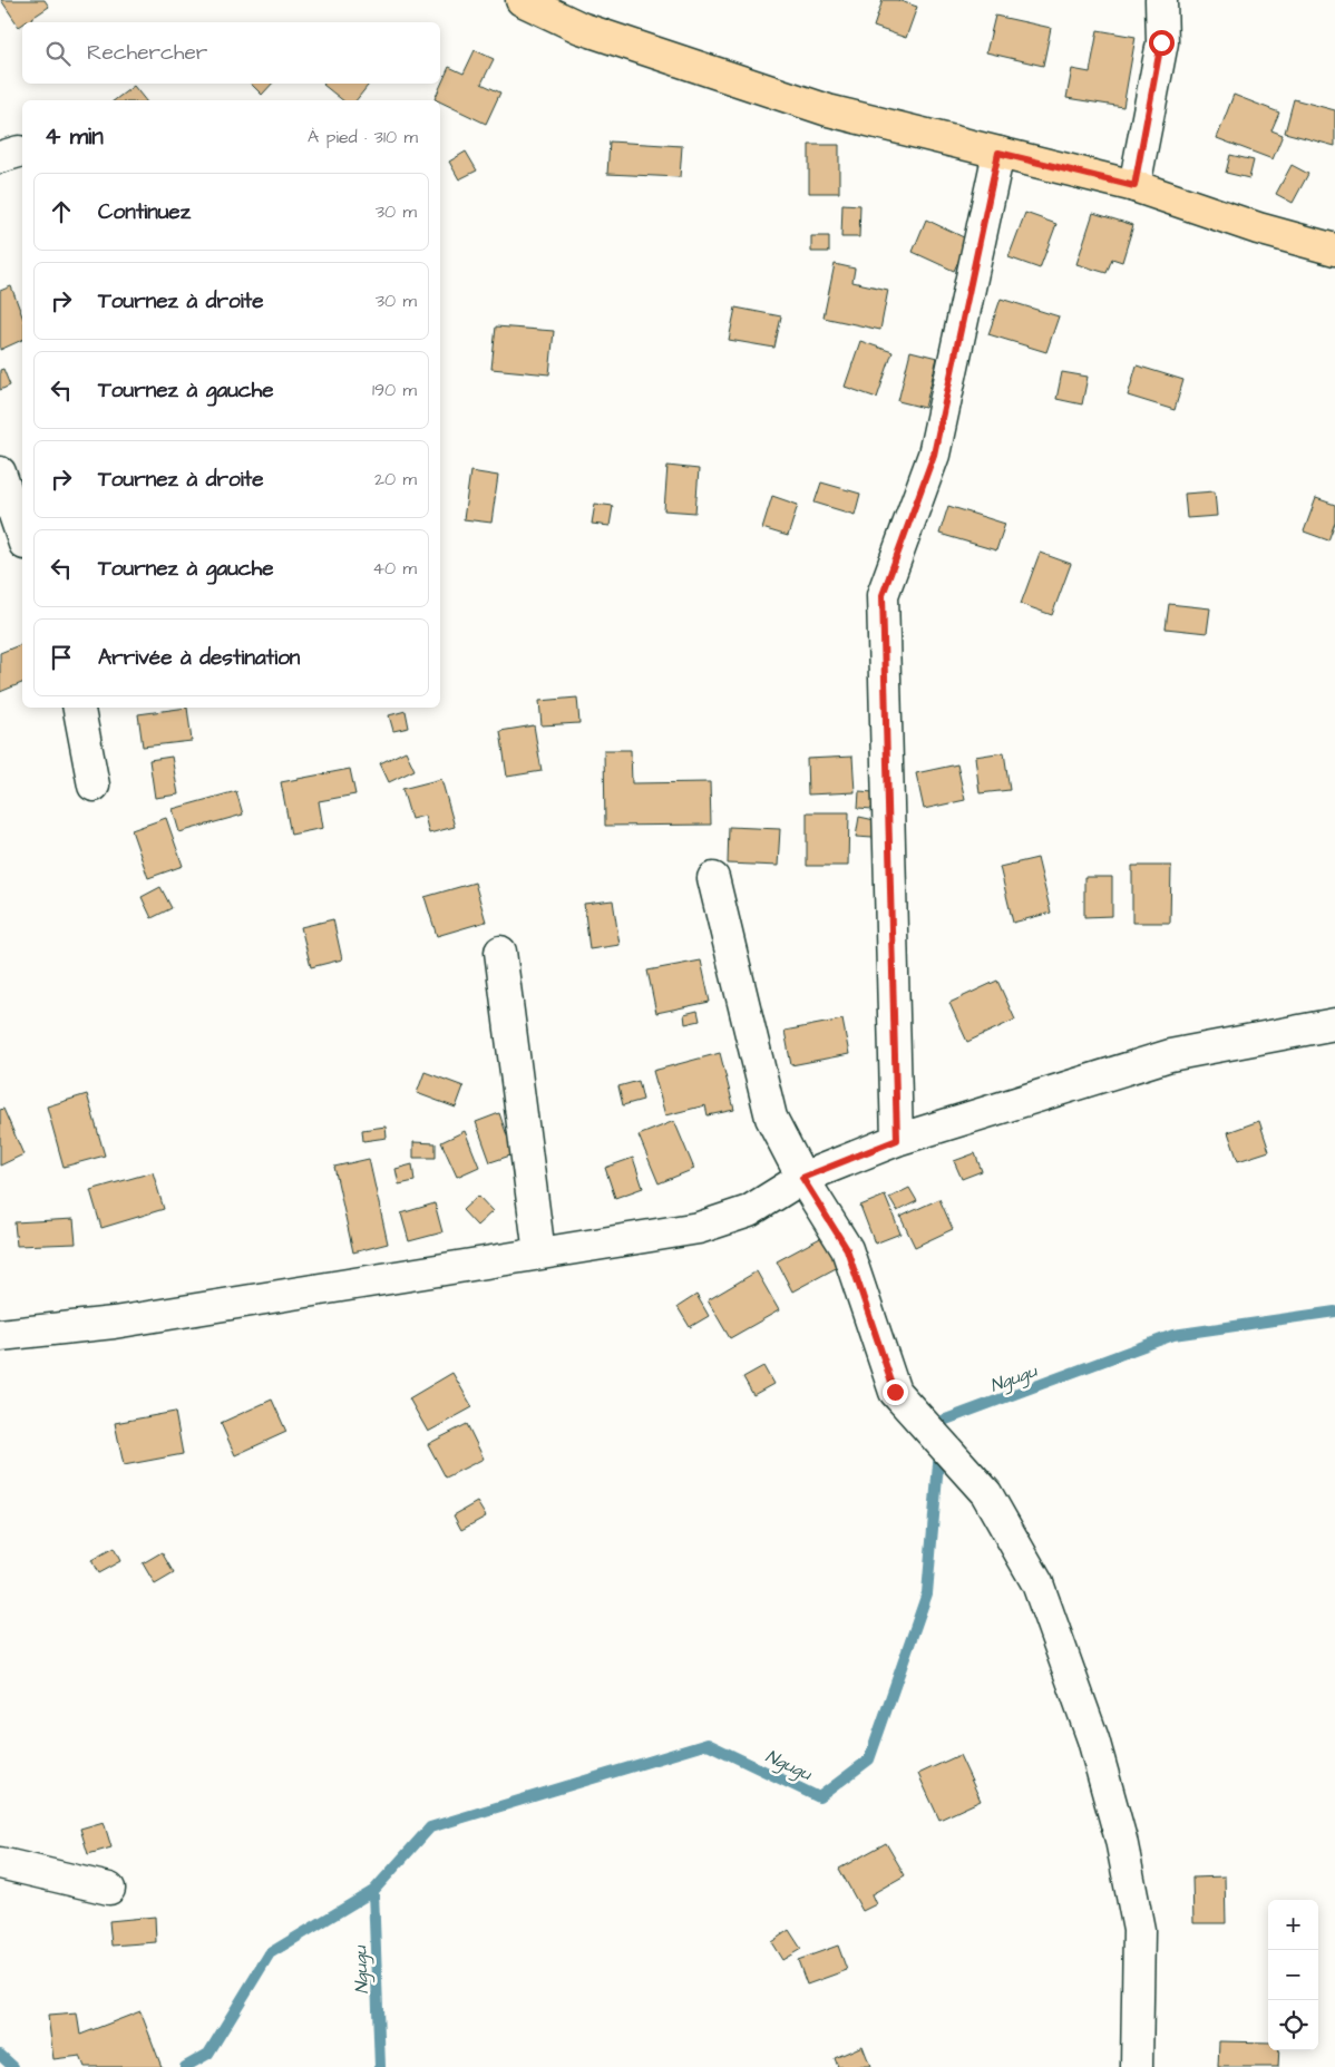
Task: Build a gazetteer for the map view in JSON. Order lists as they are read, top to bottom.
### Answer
{
  "water": ["Ngugu"],
  "page": {
    "search": "Rechercher",
    "heading": ["4 min", "À pied · 310 m"],
    "list": [
      ["Continuez", "30 m"],
      ["Tournez à droite", "30 m"],
      ["Tournez à gauche", "190 m"],
      ["Tournez à droite", "20 m"],
      ["Tournez à gauche", "40 m"],
      "Arrivée à destination"
    ],
    "map_buttons": ["+", "−"]
  }
}
